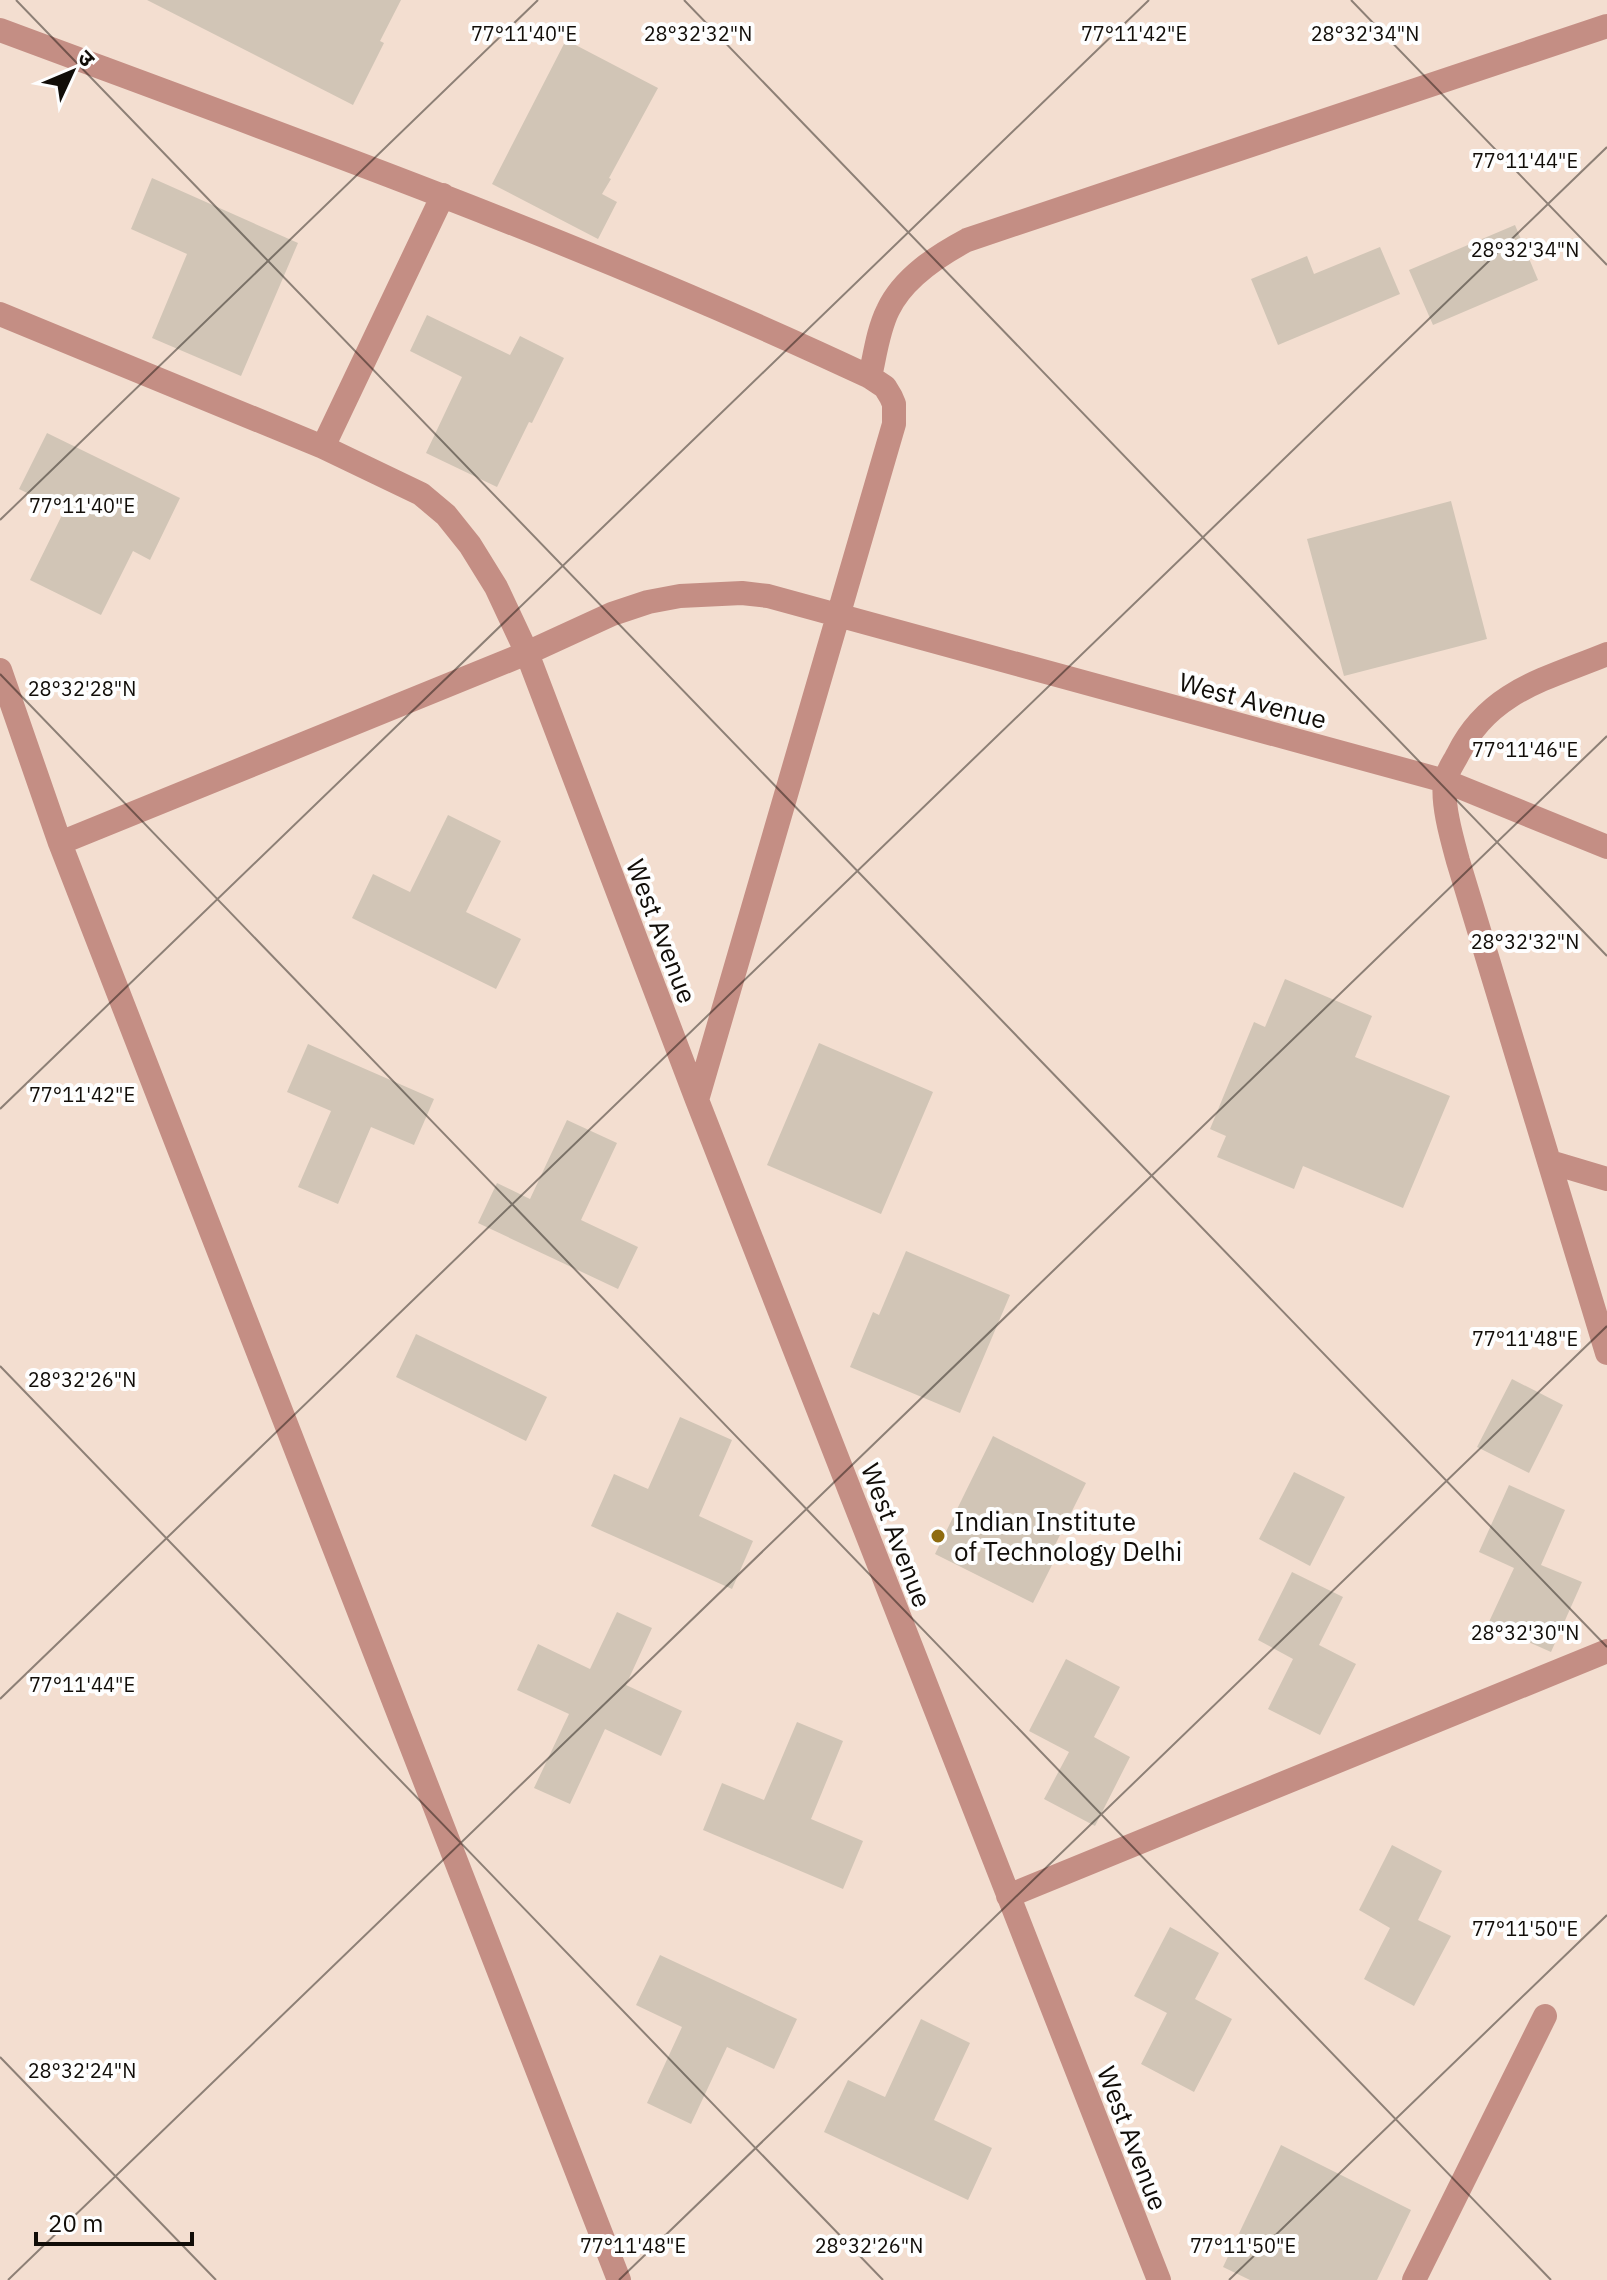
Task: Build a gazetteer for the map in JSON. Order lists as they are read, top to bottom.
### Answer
{
  "streets": {
    "lane": ["West Avenue"]
  },
  "places": ["Indian Institute of Technology Delhi"],
  "scale_bar": "20 m",
  "north": "top right",
  "coordinates": [
    "77°11'40\"E",
    "77°11'42\"E",
    "28°32'32\"N",
    "28°32'34\"N",
    "77°11'44\"E",
    "28°32'28\"N",
    "77°11'46\"E",
    "77°11'48\"E",
    "28°32'26\"N",
    "28°32'30\"N",
    "77°11'50\"E",
    "28°32'24\"N"
  ]
}
